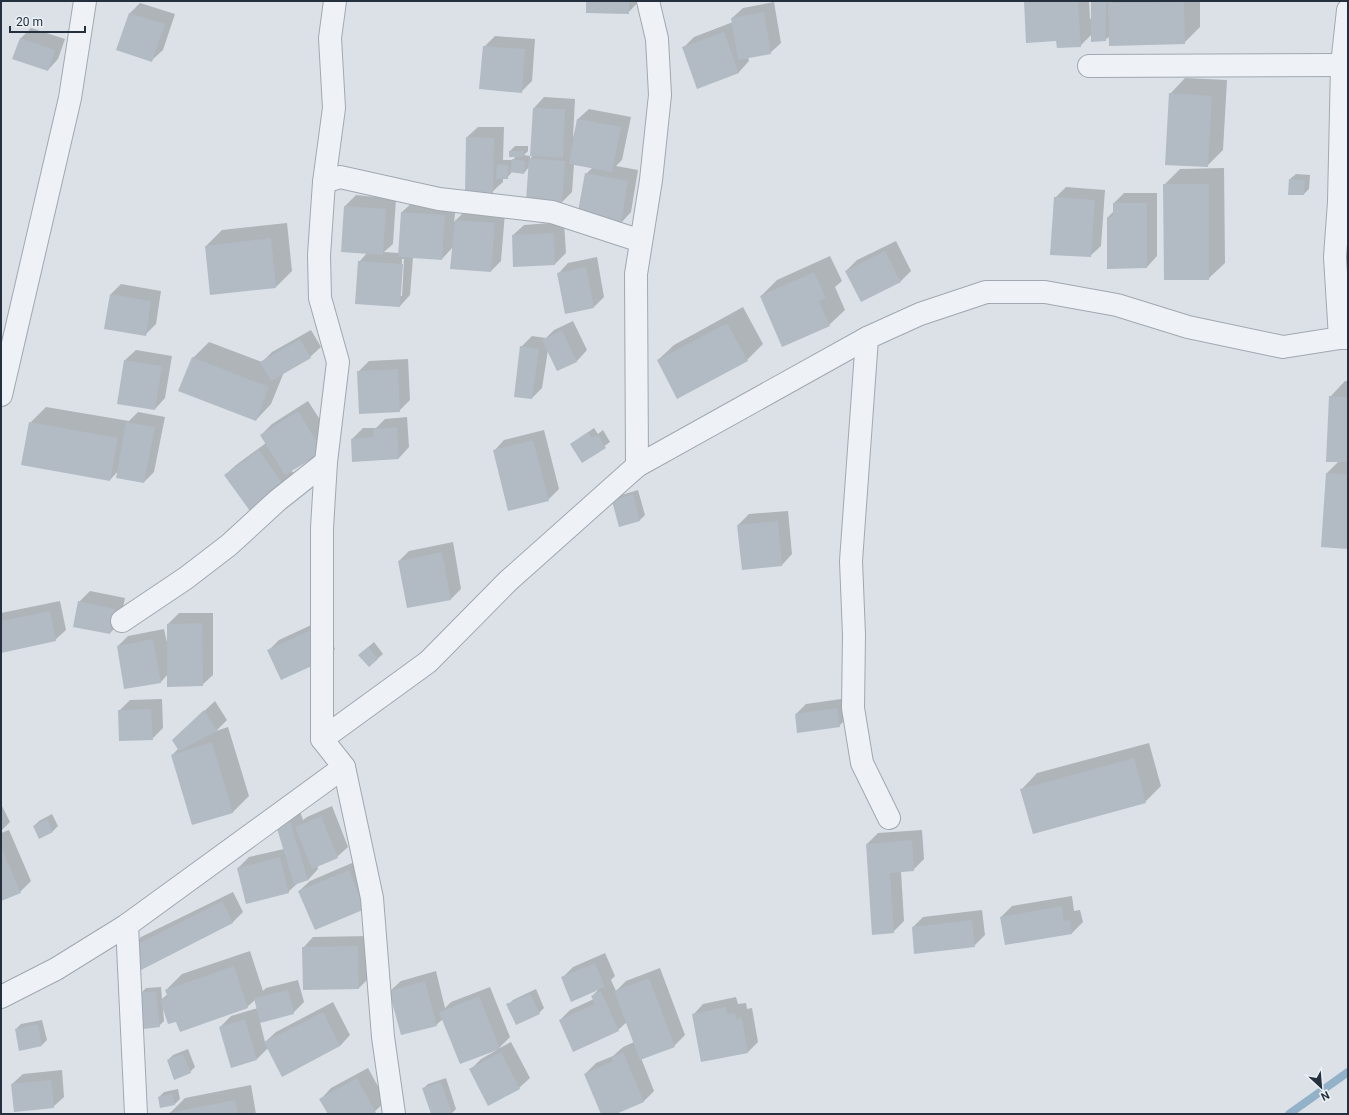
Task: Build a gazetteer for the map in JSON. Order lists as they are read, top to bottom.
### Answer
{
  "scale_bar": "20 m",
  "north": "bottom right"
}
